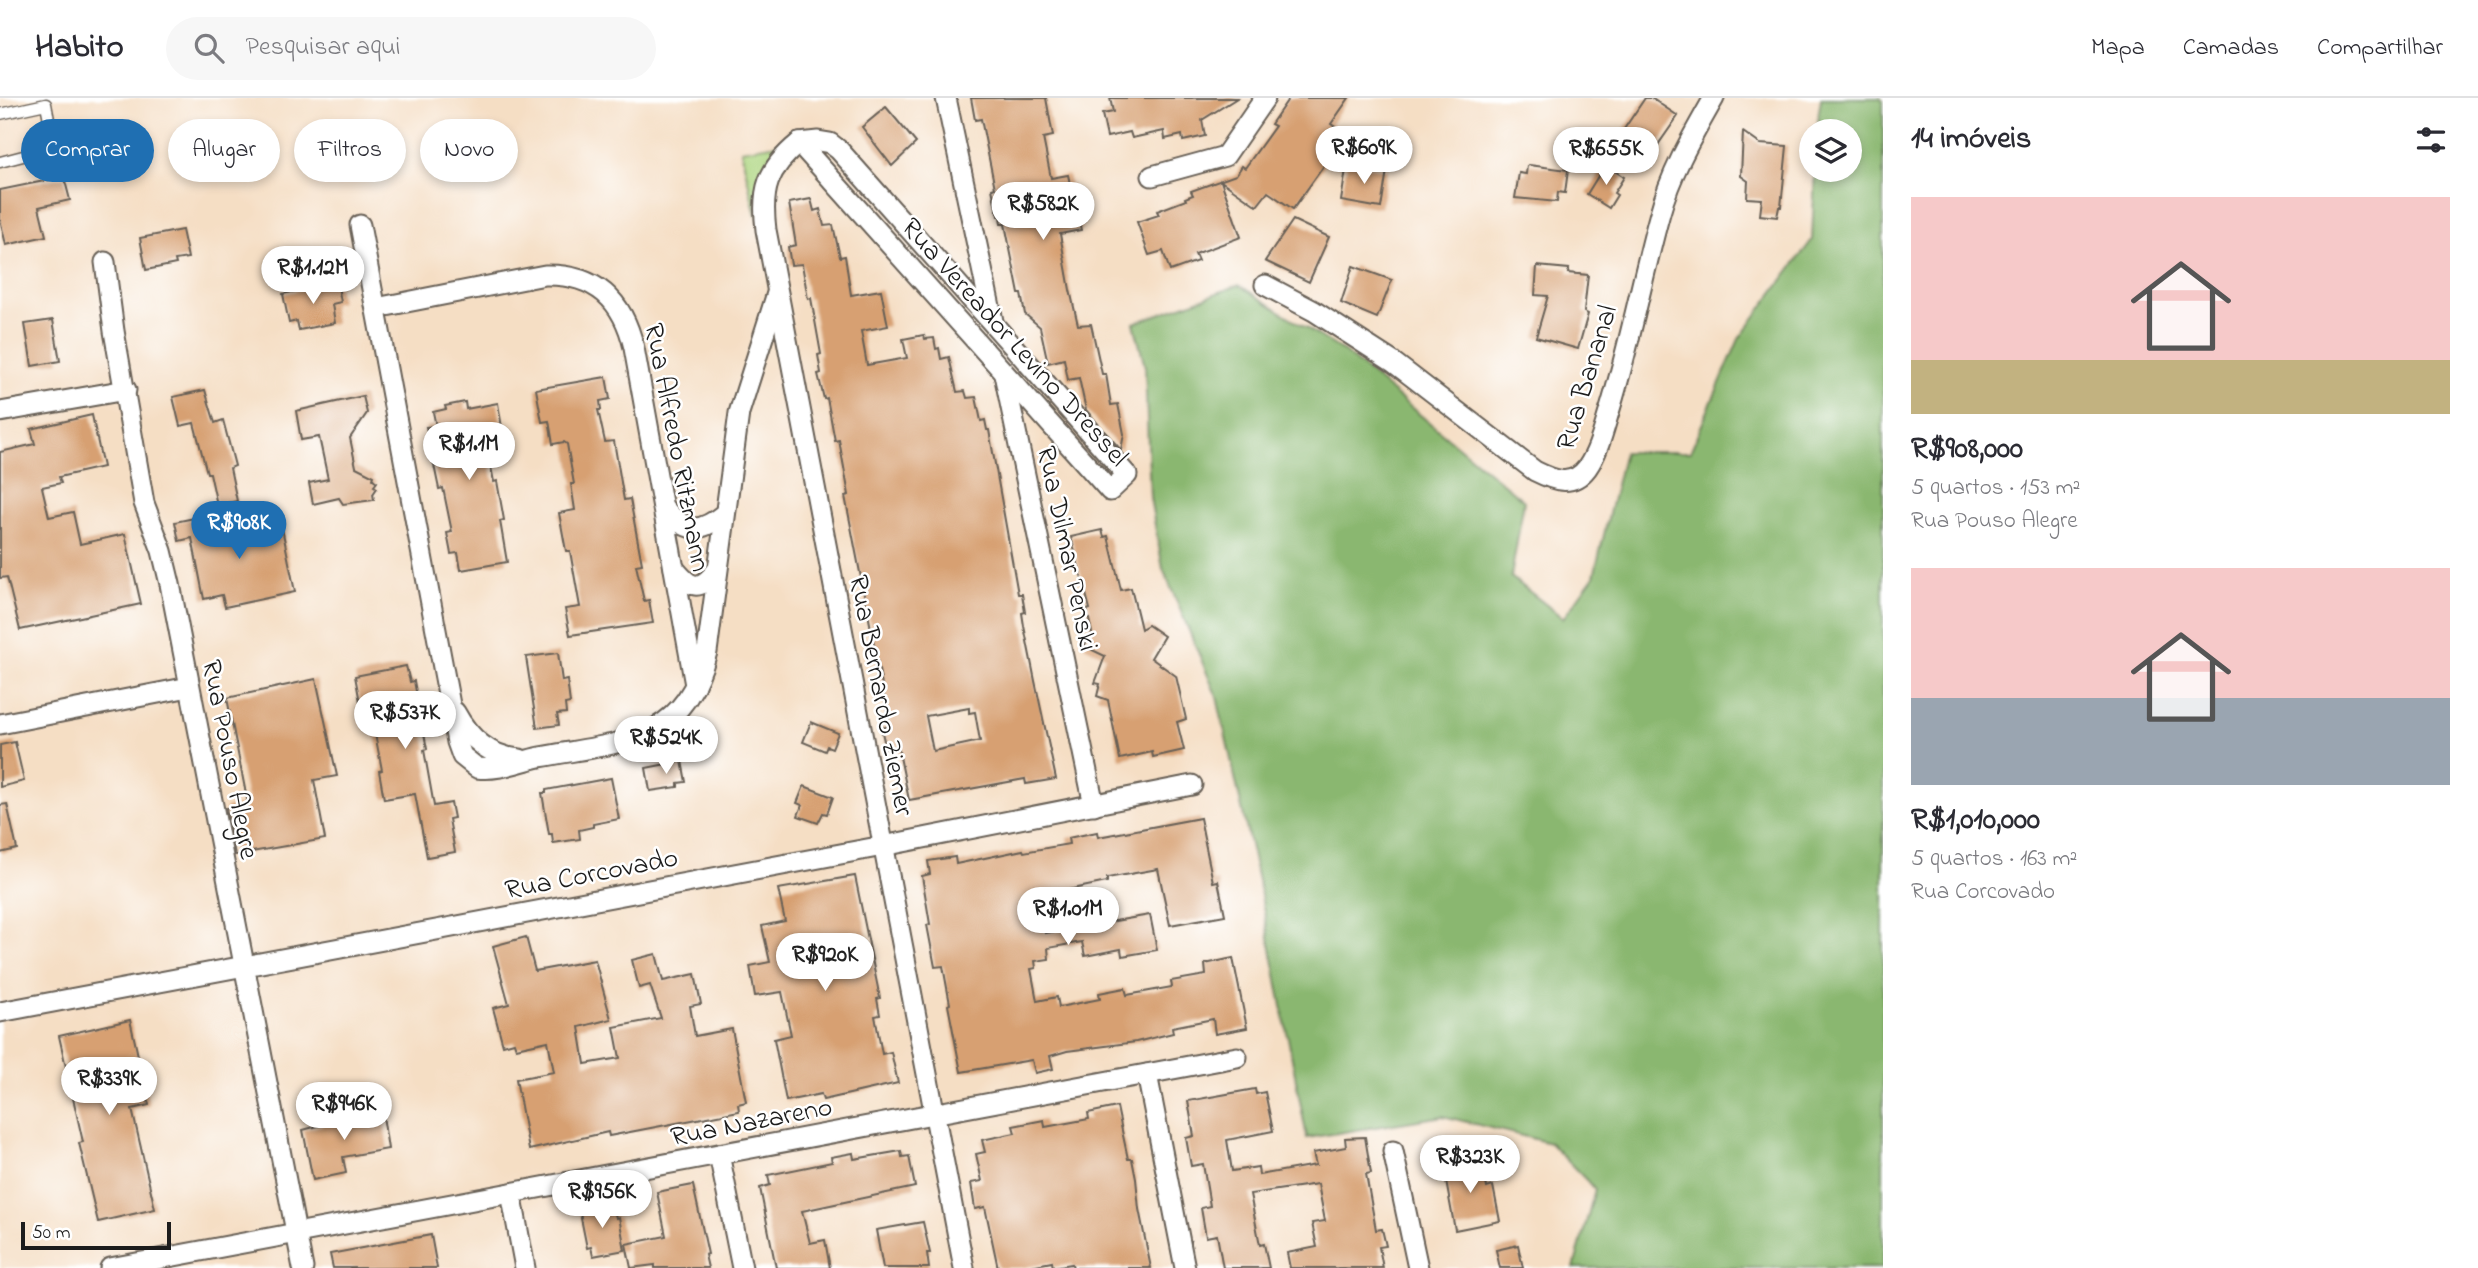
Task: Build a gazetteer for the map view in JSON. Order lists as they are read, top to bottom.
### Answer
{
  "streets": {
    "street": [
      "Rua Vereador Levino Dressel",
      "Rua Bananal",
      "Rua Alfredo Ritzmann",
      "Rua Dilmar Penski",
      "Rua Bernardo Ziemer",
      "Rua Pouso Alegre",
      "Rua Corcovado",
      "Rua Nazareno"
    ]
  },
  "crossings": [
    ["Rua Vereador Levino Dressel", "Rua Dilmar Penski"],
    ["Rua Vereador Levino Dressel", "Rua Bernardo Ziemer"],
    ["Rua Dilmar Penski", "Rua Corcovado"],
    ["Rua Bernardo Ziemer", "Rua Corcovado"],
    ["Rua Bernardo Ziemer", "Rua Nazareno"],
    ["Rua Pouso Alegre", "Rua Corcovado"],
    ["Rua Pouso Alegre", "Rua Nazareno"]
  ],
  "scale_bar": "50 m",
  "page": {
    "header": "Habito",
    "search": "Pesquisar aqui",
    "nav": ["Mapa", "Camadas", "Compartilhar"],
    "heading": "14 imóveis",
    "chip": [
      "Comprar",
      "Alugar",
      "Filtros",
      "Novo"
    ],
    "price": [
      "R$609K",
      "R$655K",
      "R$582K",
      "R$1.12M",
      "R$1.1M",
      "R$908K",
      "R$537K",
      "R$524K",
      "R$1.01M",
      "R$920K",
      "R$339K",
      "R$946K",
      "R$323K",
      "R$956K"
    ],
    "list": [
      {
        "name": "R$908,000",
        "note": "5 quartos · 153 m² · Rua Pouso Alegre"
      },
      {
        "name": "R$1,010,000",
        "note": "5 quartos · 163 m² · Rua Corcovado"
      }
    ],
    "scale": "50 m"
  }
}
